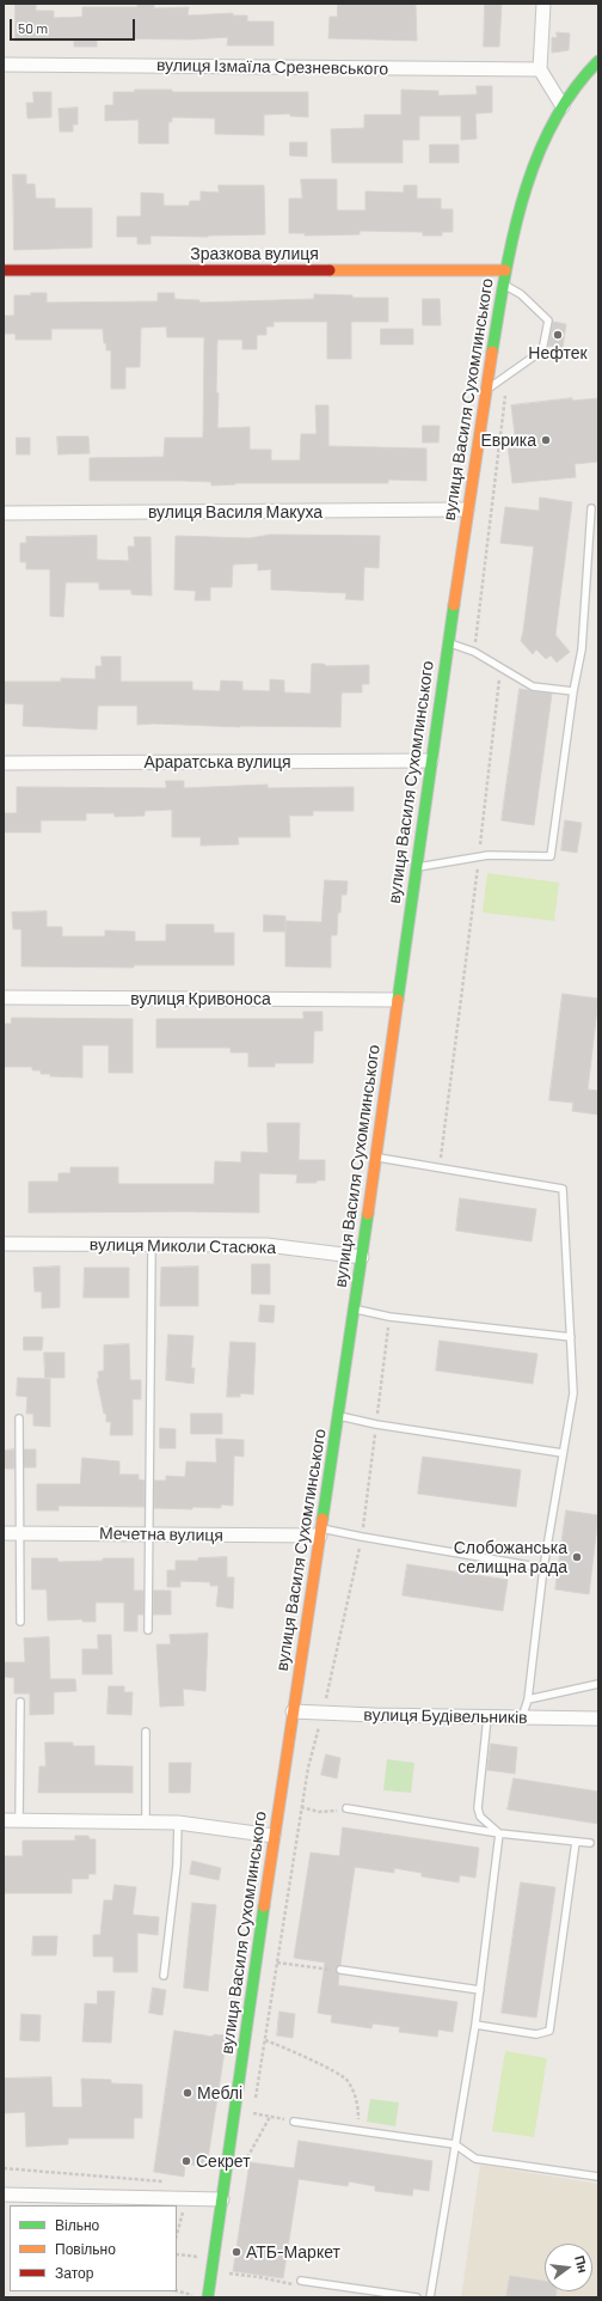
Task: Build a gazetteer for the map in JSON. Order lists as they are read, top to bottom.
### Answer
{
  "streets": {
    "main road": ["Зразкова вулиця", "вулиця Василя Сухомлинського"],
    "street": [
      "вулиця Ізмаїла Срезневського",
      "вулиця Василя Макуха",
      "Араратська вулиця",
      "вулиця Кривоноса",
      "вулиця Миколи Стасюка",
      "Мечетна вулиця",
      "вулиця Будівельників"
    ]
  },
  "crossings": [
    ["Зразкова вулиця", "вулиця Василя Сухомлинського"],
    ["вулиця Василя Сухомлинського", "вулиця Василя Макуха"],
    ["вулиця Василя Сухомлинського", "Араратська вулиця"],
    ["вулиця Василя Сухомлинського", "вулиця Кривоноса"],
    ["вулиця Василя Сухомлинського", "вулиця Миколи Стасюка"],
    ["вулиця Василя Сухомлинського", "Мечетна вулиця"],
    ["вулиця Василя Сухомлинського", "вулиця Будівельників"]
  ],
  "places": [
    "Нефтек",
    "Еврика",
    "Слобожанська селищна рада",
    "Меблі",
    "Секрет",
    "АТБ-Маркет"
  ],
  "legend": ["Вільно", "Повільно", "Затор"],
  "scale_bar": "50 m",
  "north": "right"
}
